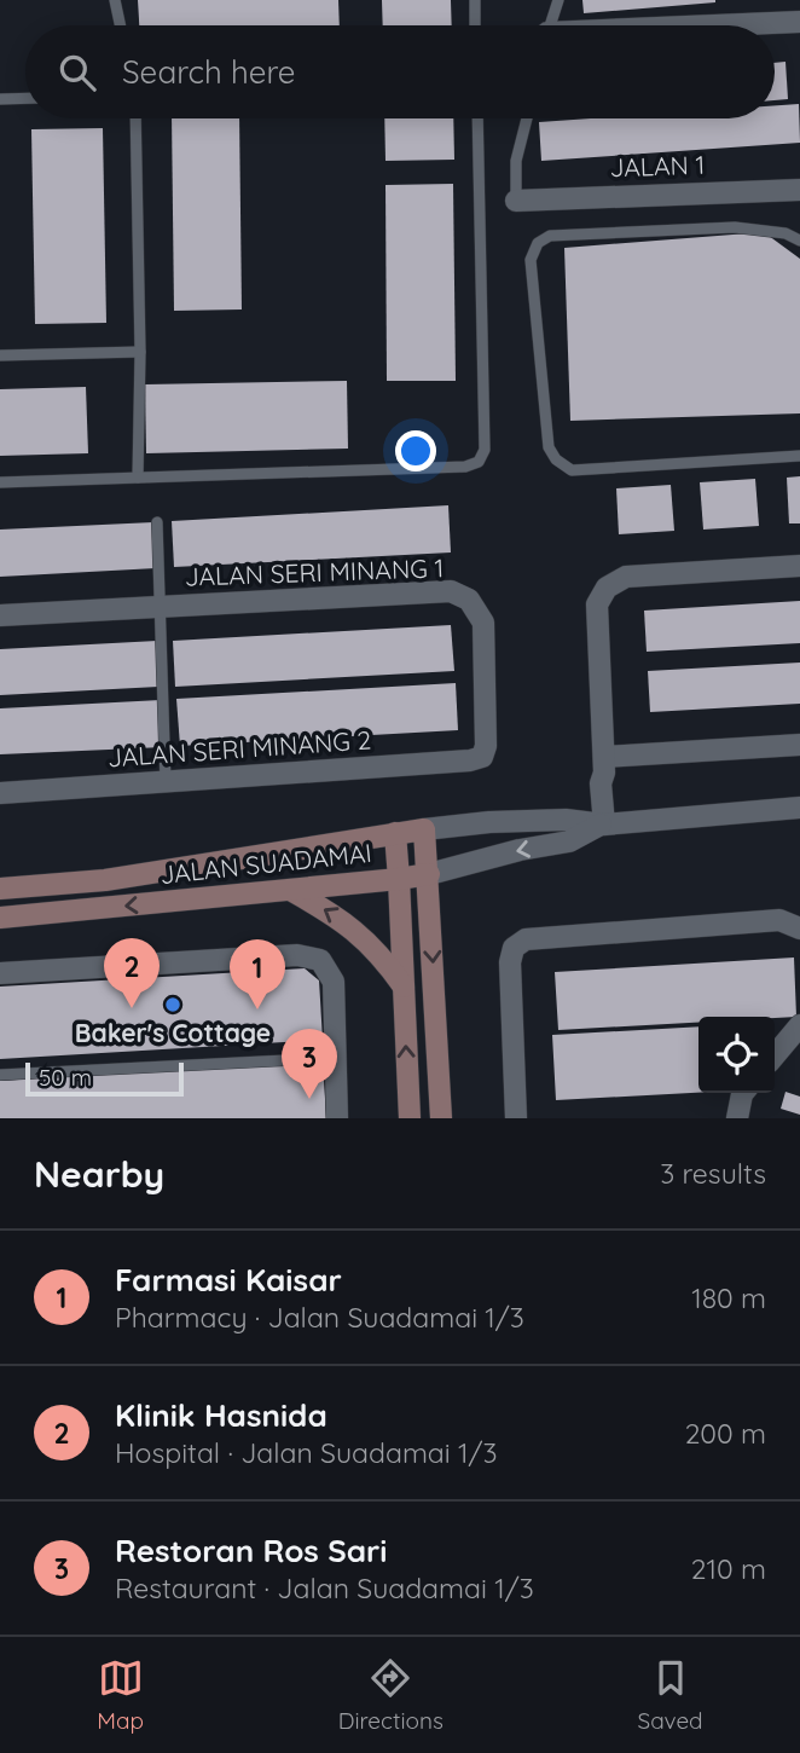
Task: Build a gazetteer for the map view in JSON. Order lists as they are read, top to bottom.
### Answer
{
  "streets": {
    "main road": ["JALAN SUADAMAI"],
    "street": ["JALAN 1", "JALAN SERI MINANG 1", "JALAN SERI MINANG 2"]
  },
  "crossings": [
    ["JALAN SERI MINANG 1", "JALAN SERI MINANG 2"]
  ],
  "places": ["Baker's Cottage"],
  "scale_bar": "50 m",
  "page": {
    "search": "Search here",
    "pins": ["2", "1", "3"],
    "scale": "50 m",
    "heading": ["Nearby", "3 results"],
    "list": [
      {
        "mark": "1",
        "name": "Farmasi Kaisar",
        "note": "Pharmacy · Jalan Suadamai 1/3",
        "value": "180 m"
      },
      {
        "mark": "2",
        "name": "Klinik Hasnida",
        "note": "Hospital · Jalan Suadamai 1/3",
        "value": "200 m"
      },
      {
        "mark": "3",
        "name": "Restoran Ros Sari",
        "note": "Restaurant · Jalan Suadamai 1/3",
        "value": "210 m"
      }
    ],
    "nav": ["Map", "Directions", "Saved"]
  }
}
